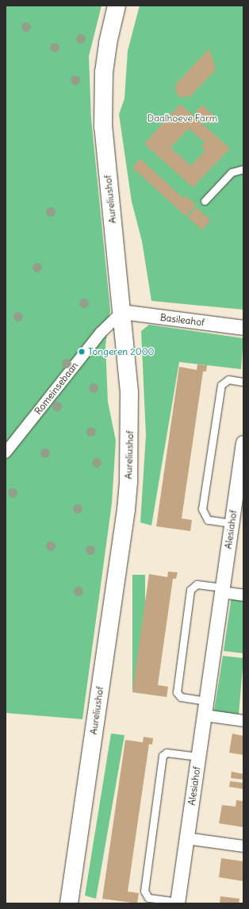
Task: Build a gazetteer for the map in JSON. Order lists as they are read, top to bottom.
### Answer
{
  "streets": {
    "street": [
      "Aureliushof",
      "Basileahof",
      "Romeinsebaan",
      "Alesiahof"
    ]
  },
  "crossings": [
    ["Aureliushof", "Basileahof"],
    ["Aureliushof", "Romeinsebaan"],
    ["Basileahof", "Romeinsebaan"]
  ],
  "parks": ["Daalhoeve Farm"],
  "places": ["Tongeren 2000"]
}
